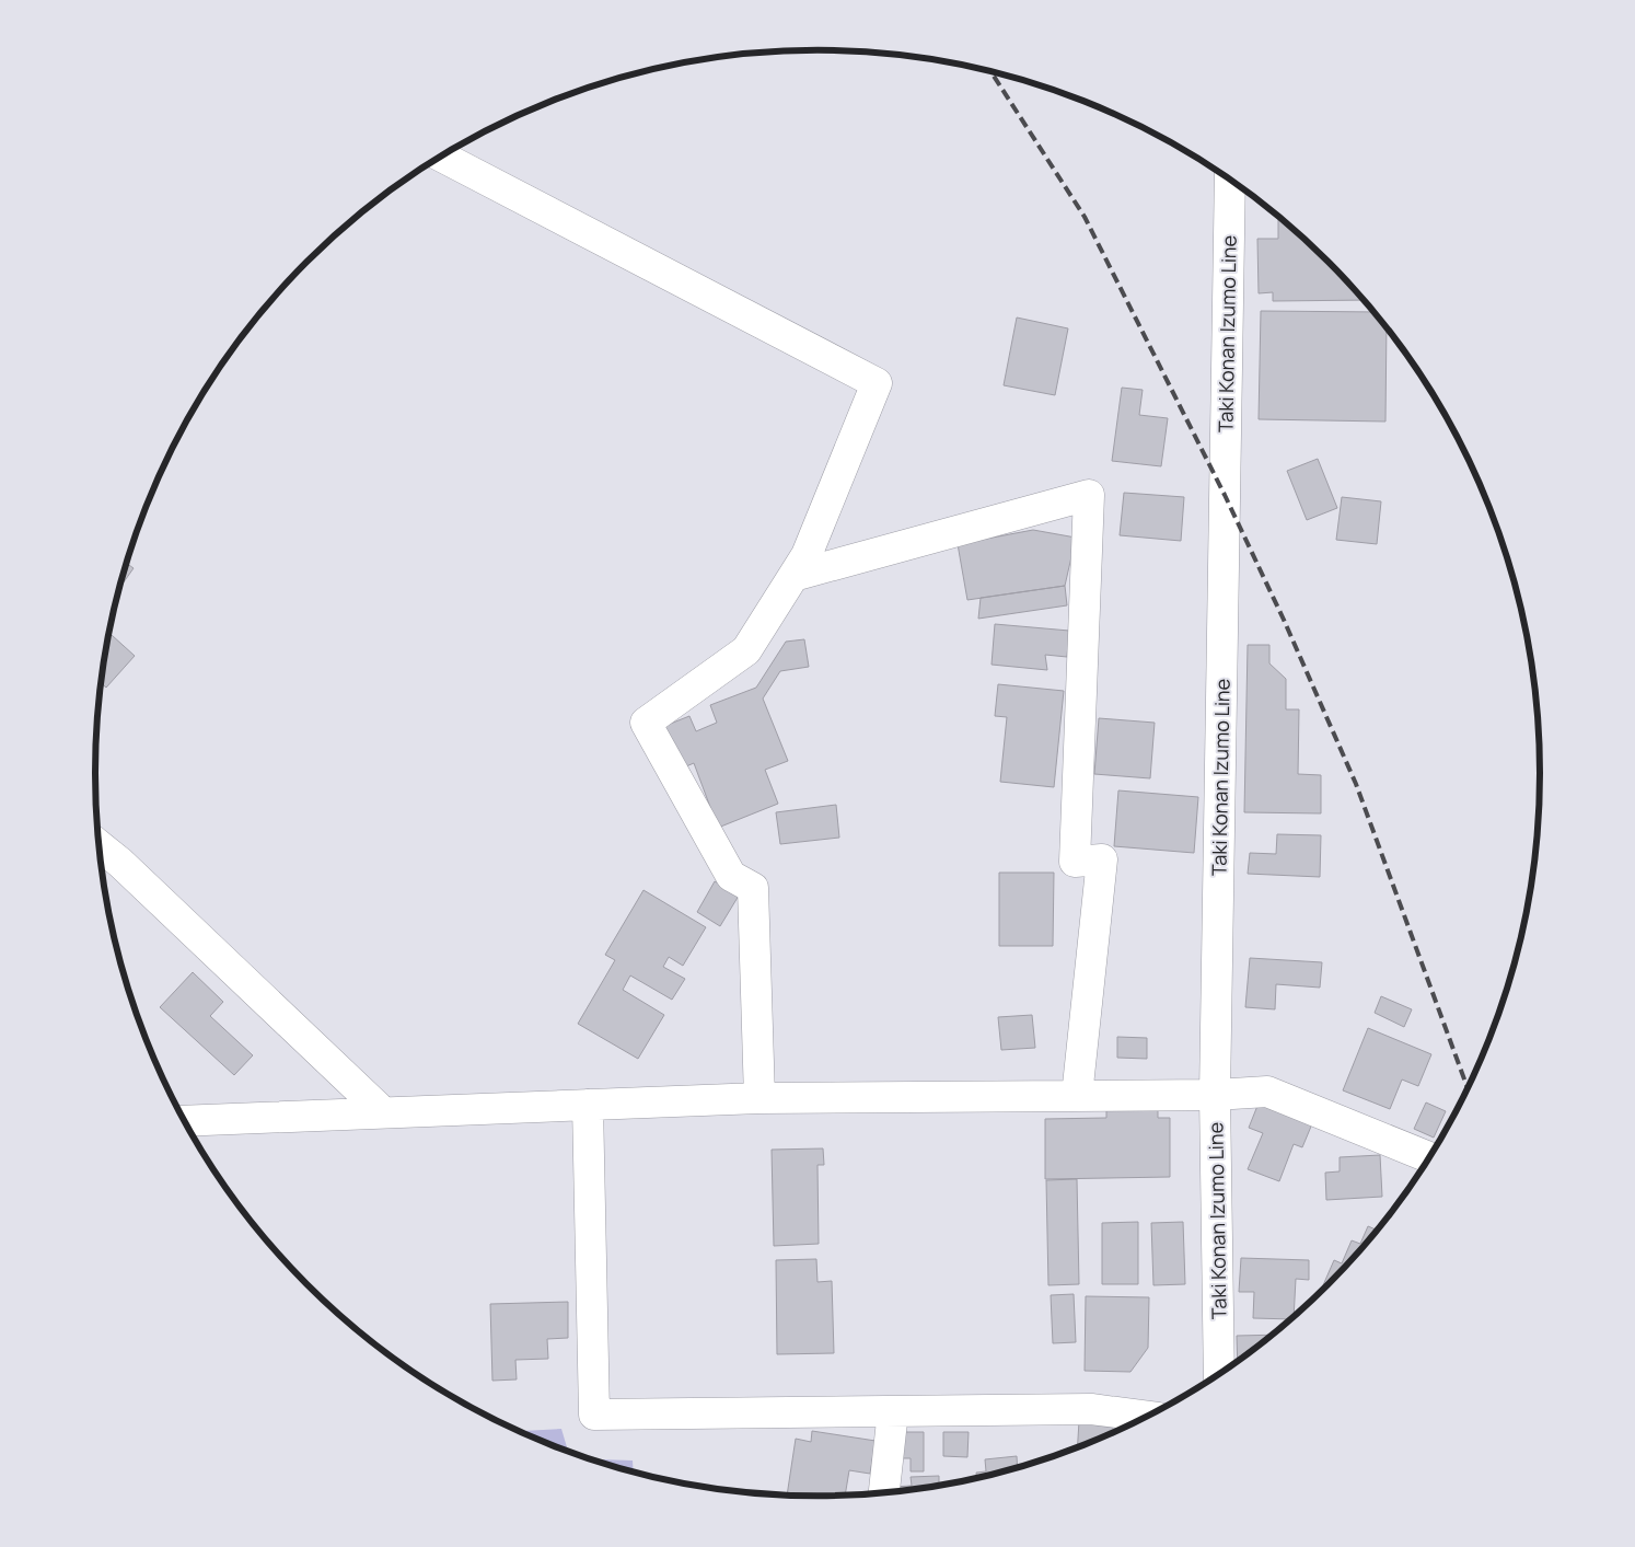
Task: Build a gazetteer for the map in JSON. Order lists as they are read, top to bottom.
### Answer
{
  "streets": {
    "street": ["Taki Konan Izumo Line"]
  }
}
